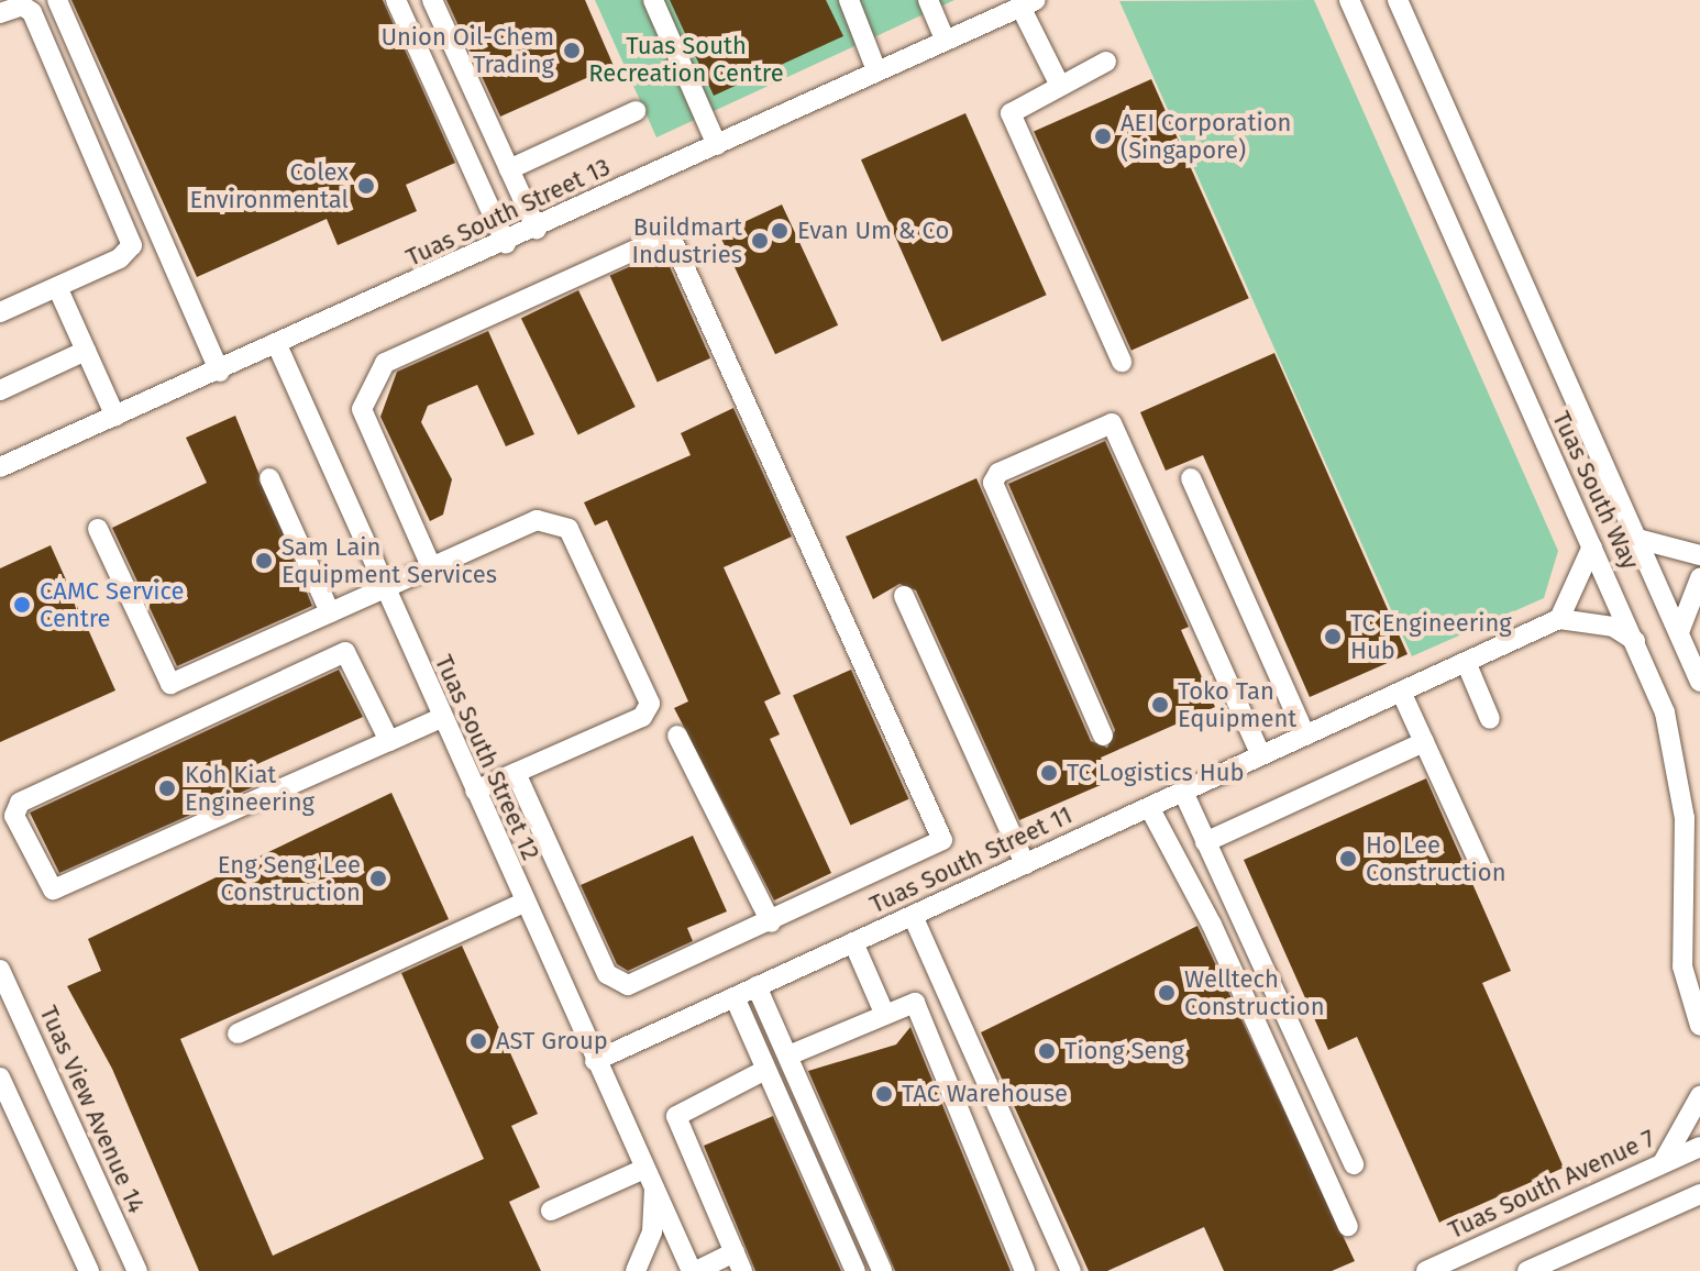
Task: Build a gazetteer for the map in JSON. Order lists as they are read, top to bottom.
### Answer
{
  "streets": {
    "street": [
      "Tuas South Street 13",
      "Tuas South Way",
      "Tuas South Street 12",
      "Tuas South Street 11",
      "Tuas View Avenue 14",
      "Tuas South Avenue 7"
    ]
  },
  "crossings": [
    ["Tuas South Street 13", "Tuas South Street 12"],
    ["Tuas South Street 12", "Tuas South Street 11"]
  ],
  "parks": ["Tuas South Recreation Centre"],
  "places": [
    "Union Oil-Chem Trading",
    "AEI Corporation (Singapore)",
    "Colex Environmental",
    "Evan Um & Co",
    "Buildmart Industries",
    "Sam Lain Equipment Services",
    "CAMC Service Centre",
    "TC Engineering Hub",
    "Toko Tan Equipment",
    "TC Logistics Hub",
    "Koh Kiat Engineering",
    "Ho Lee Construction",
    "Eng Seng Lee Construction",
    "Welltech Construction",
    "AST Group",
    "Tiong Seng",
    "TAC Warehouse"
  ]
}
